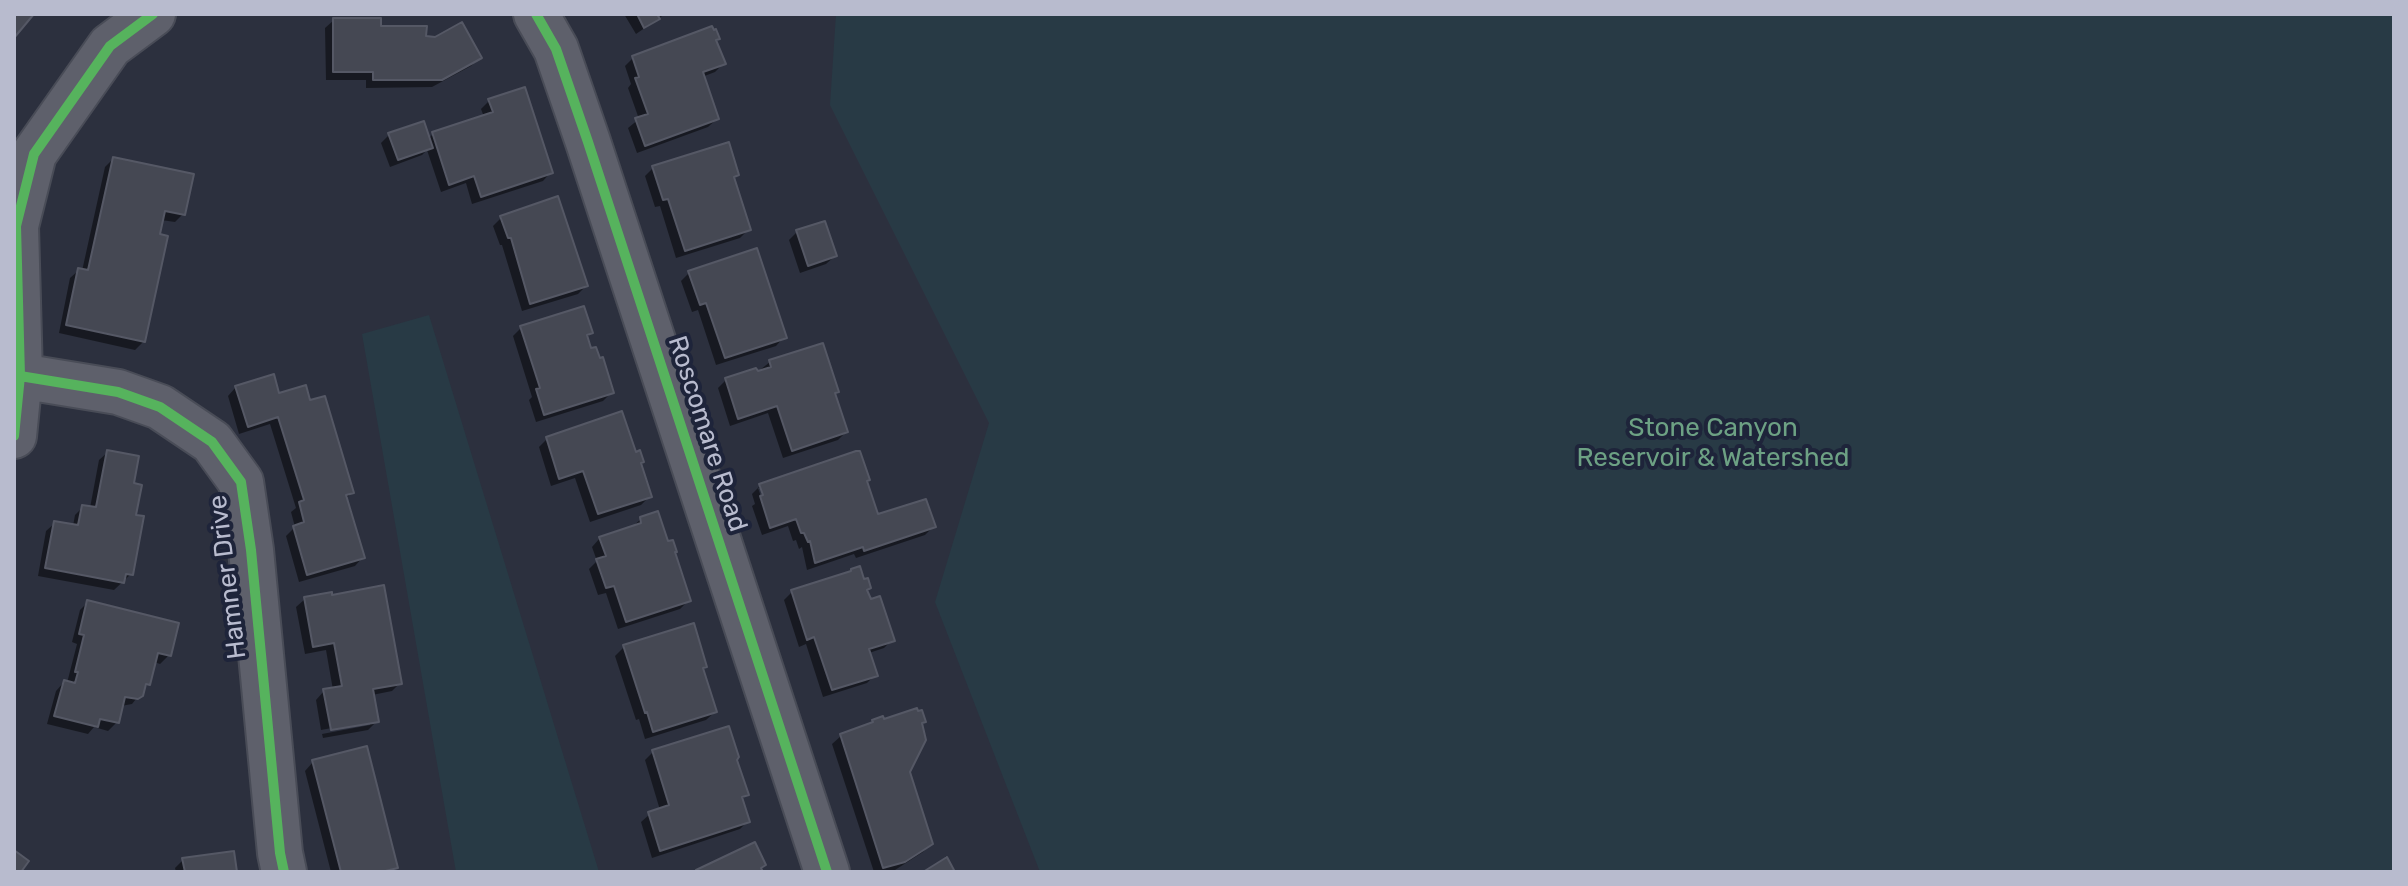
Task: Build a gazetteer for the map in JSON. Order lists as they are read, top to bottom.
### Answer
{
  "streets": {
    "street": ["Roscomare Road", "Hamner Drive"]
  },
  "parks": ["Stone Canyon Reservoir & Watershed"]
}
